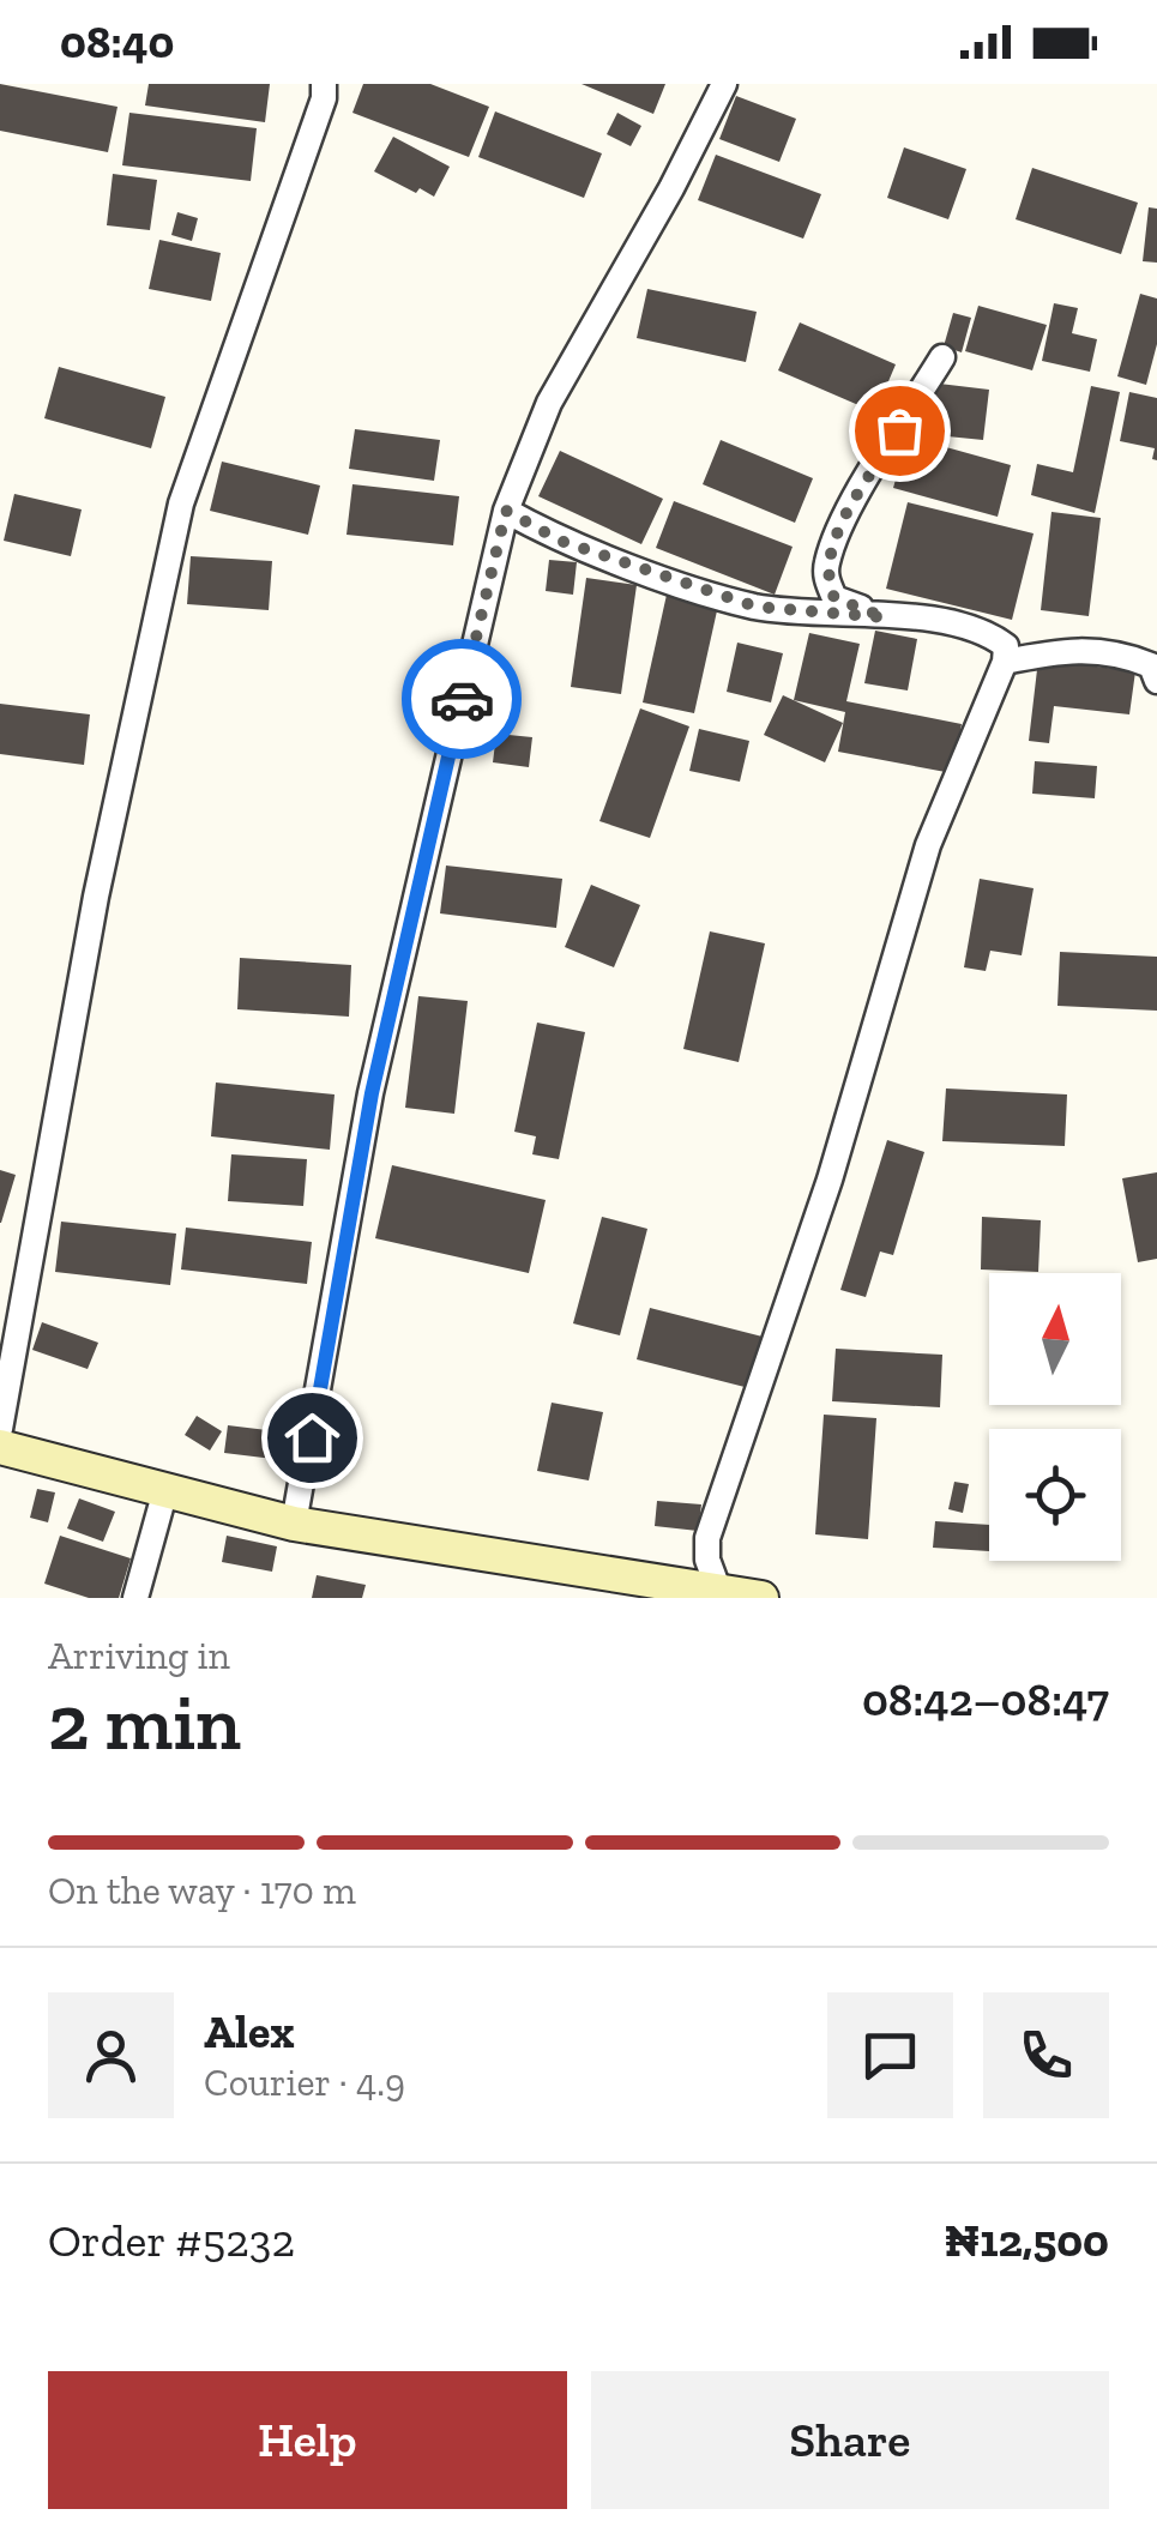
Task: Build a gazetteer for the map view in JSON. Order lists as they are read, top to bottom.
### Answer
{
  "north": "top",
  "page": {
    "status": "08:40",
    "heading": ["2 min", "Arriving in", "08:42–08:47"],
    "panel": [
      "Alex",
      "Courier · 4.9",
      "Order #5232",
      "₦12,500"
    ],
    "bar": "On the way · 170 m",
    "buttons": ["Help", "Share"]
  }
}
